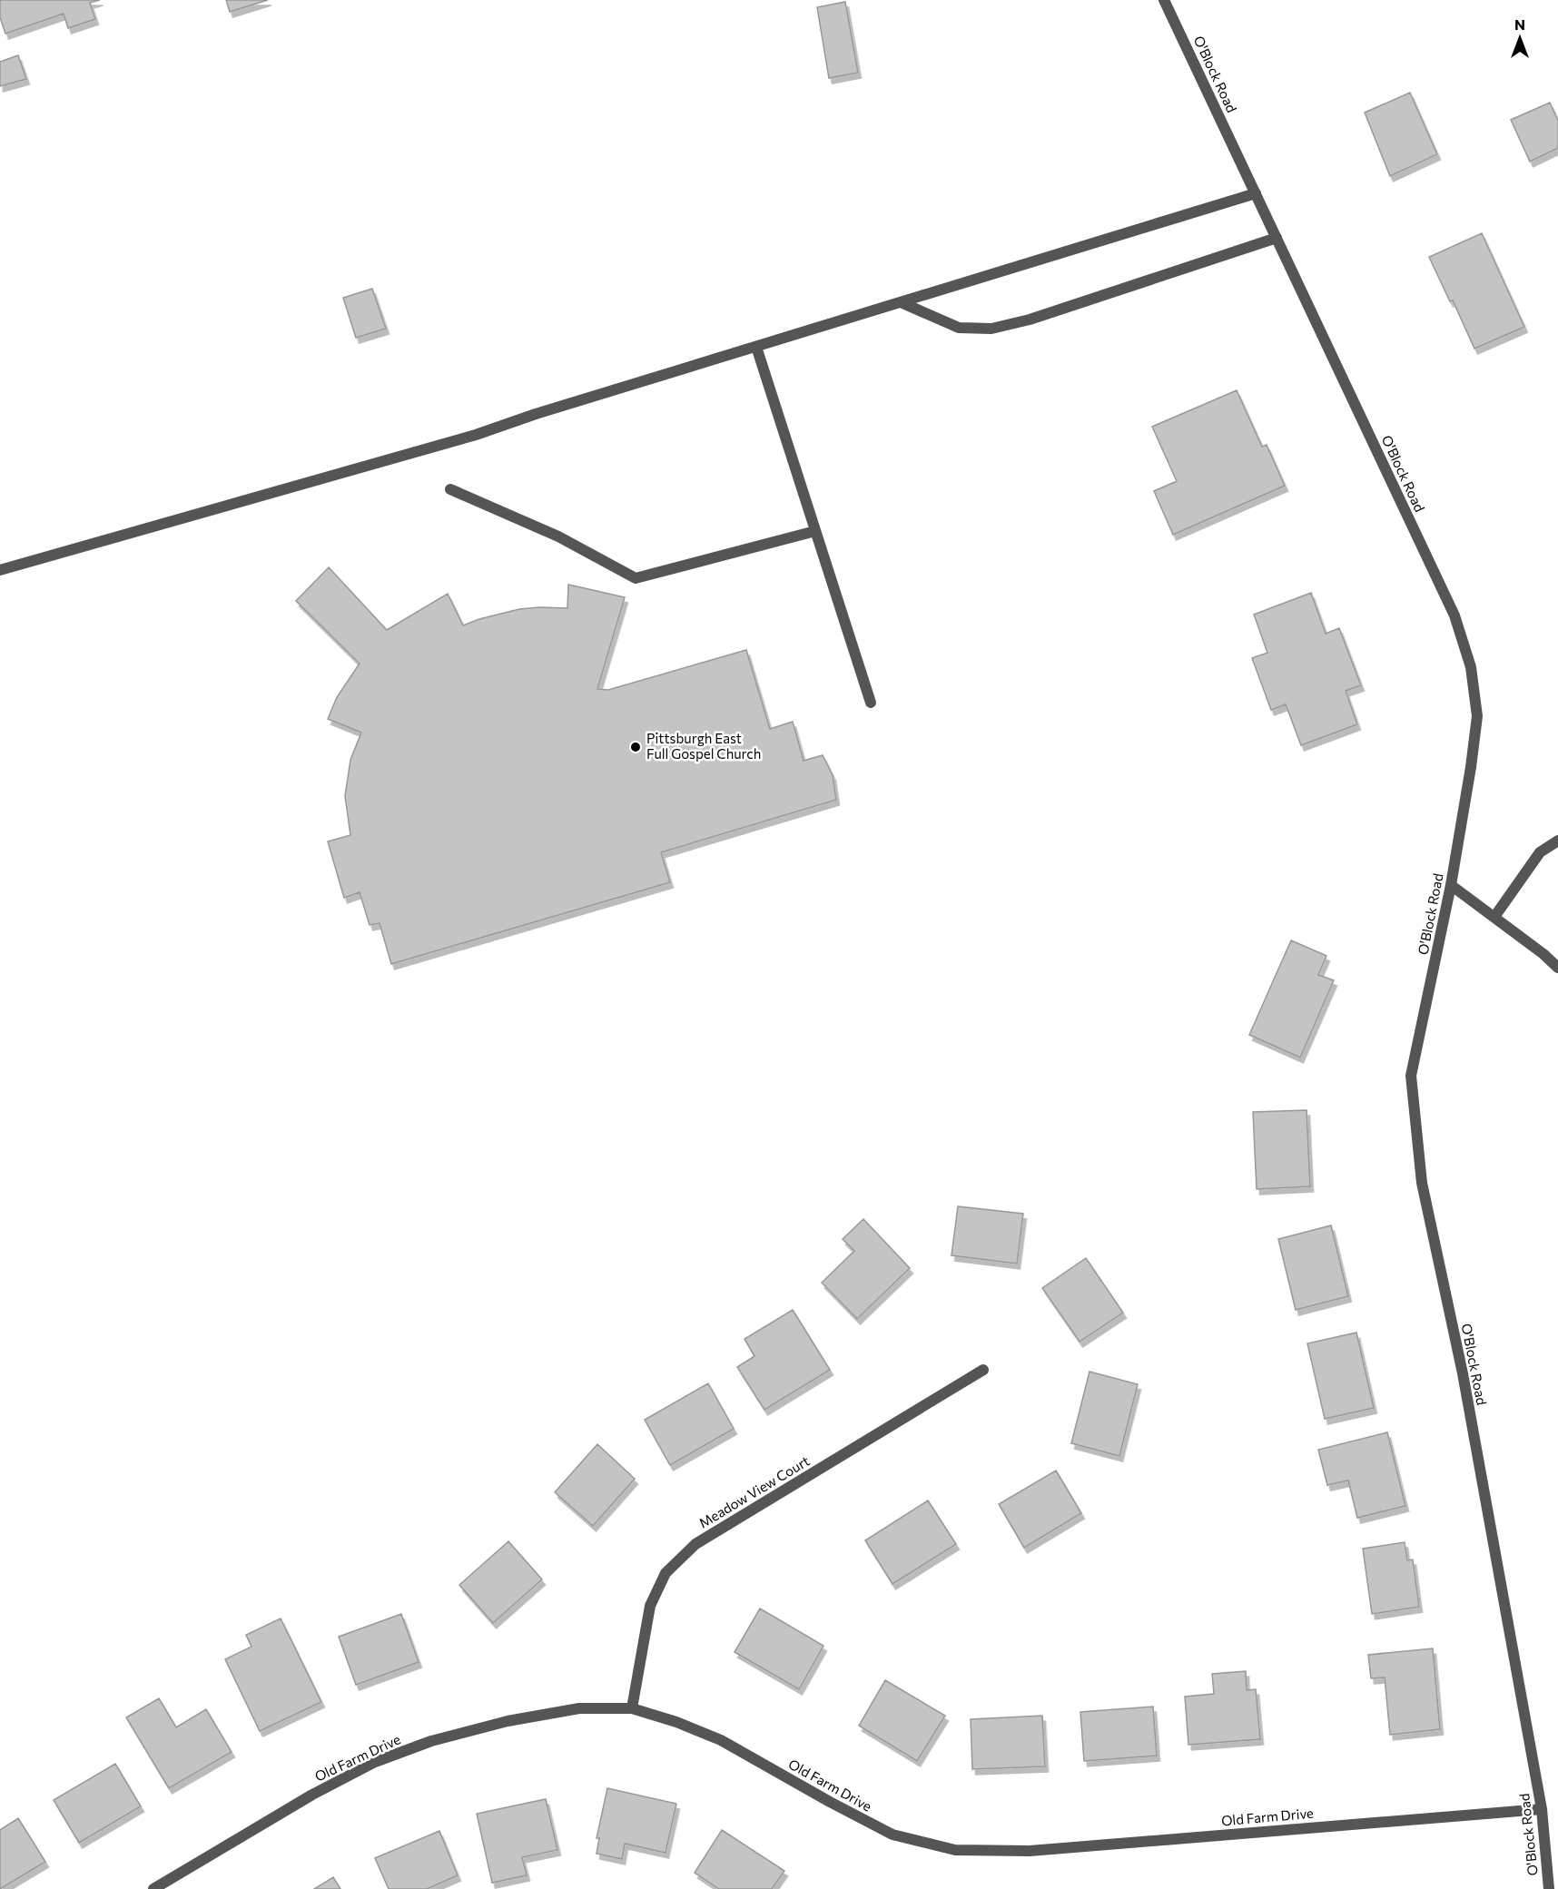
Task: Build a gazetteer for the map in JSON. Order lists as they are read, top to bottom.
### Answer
{
  "streets": {
    "street": ["O'Block Road", "Meadow View Court", "Old Farm Drive"]
  },
  "crossings": [
    ["O'Block Road", "Old Farm Drive"],
    ["Meadow View Court", "Old Farm Drive"]
  ],
  "places": ["Pittsburgh East Full Gospel Church"],
  "north": "top"
}
